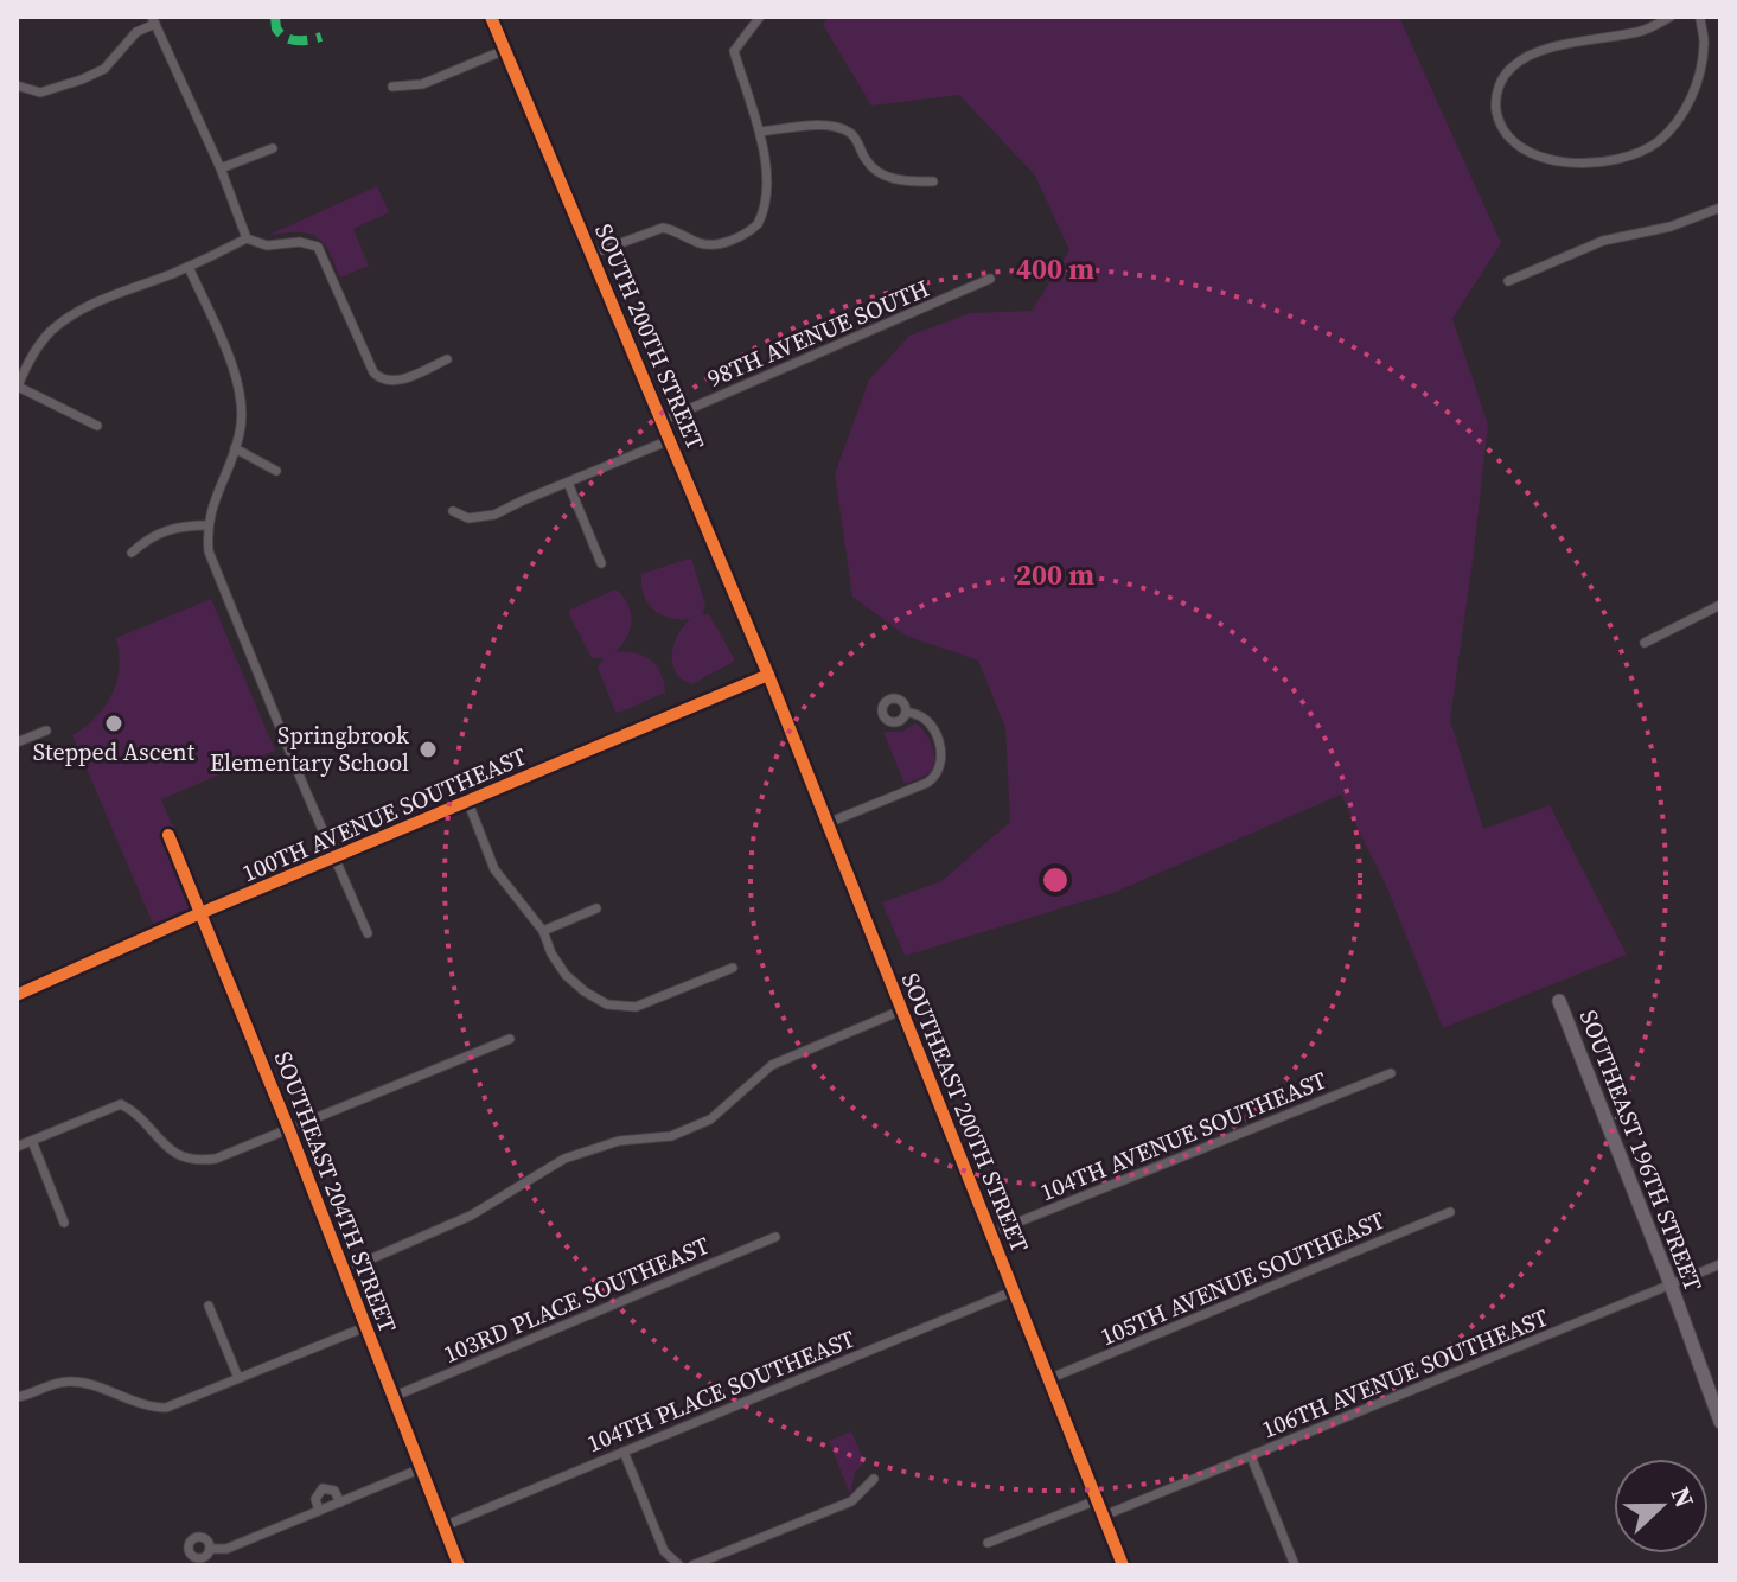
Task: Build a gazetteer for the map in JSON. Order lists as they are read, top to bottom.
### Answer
{
  "streets": {
    "street": [
      "98TH AVENUE SOUTH",
      "SOUTH 200TH STREET",
      "100TH AVENUE SOUTHEAST",
      "SOUTHEAST 200TH STREET",
      "104TH AVENUE SOUTHEAST",
      "SOUTHEAST 196TH STREET",
      "SOUTHEAST 204TH STREET",
      "105TH AVENUE SOUTHEAST",
      "103RD PLACE SOUTHEAST",
      "106TH AVENUE SOUTHEAST",
      "104TH PLACE SOUTHEAST"
    ]
  },
  "crossings": [
    ["98TH AVENUE SOUTH", "SOUTH 200TH STREET"],
    ["SOUTH 200TH STREET", "100TH AVENUE SOUTHEAST"],
    ["SOUTH 200TH STREET", "SOUTHEAST 200TH STREET"],
    ["100TH AVENUE SOUTHEAST", "SOUTHEAST 200TH STREET"],
    ["100TH AVENUE SOUTHEAST", "SOUTHEAST 204TH STREET"],
    ["SOUTHEAST 200TH STREET", "104TH AVENUE SOUTHEAST"],
    ["SOUTHEAST 200TH STREET", "105TH AVENUE SOUTHEAST"],
    ["SOUTHEAST 200TH STREET", "106TH AVENUE SOUTHEAST"],
    ["SOUTHEAST 200TH STREET", "104TH PLACE SOUTHEAST"],
    ["SOUTHEAST 196TH STREET", "106TH AVENUE SOUTHEAST"],
    ["SOUTHEAST 204TH STREET", "103RD PLACE SOUTHEAST"],
    ["SOUTHEAST 204TH STREET", "104TH PLACE SOUTHEAST"]
  ],
  "places": ["Stepped Ascent", "Springbrook Elementary School"],
  "north": "right",
  "rings": ["400 m", "200 m"]
}
